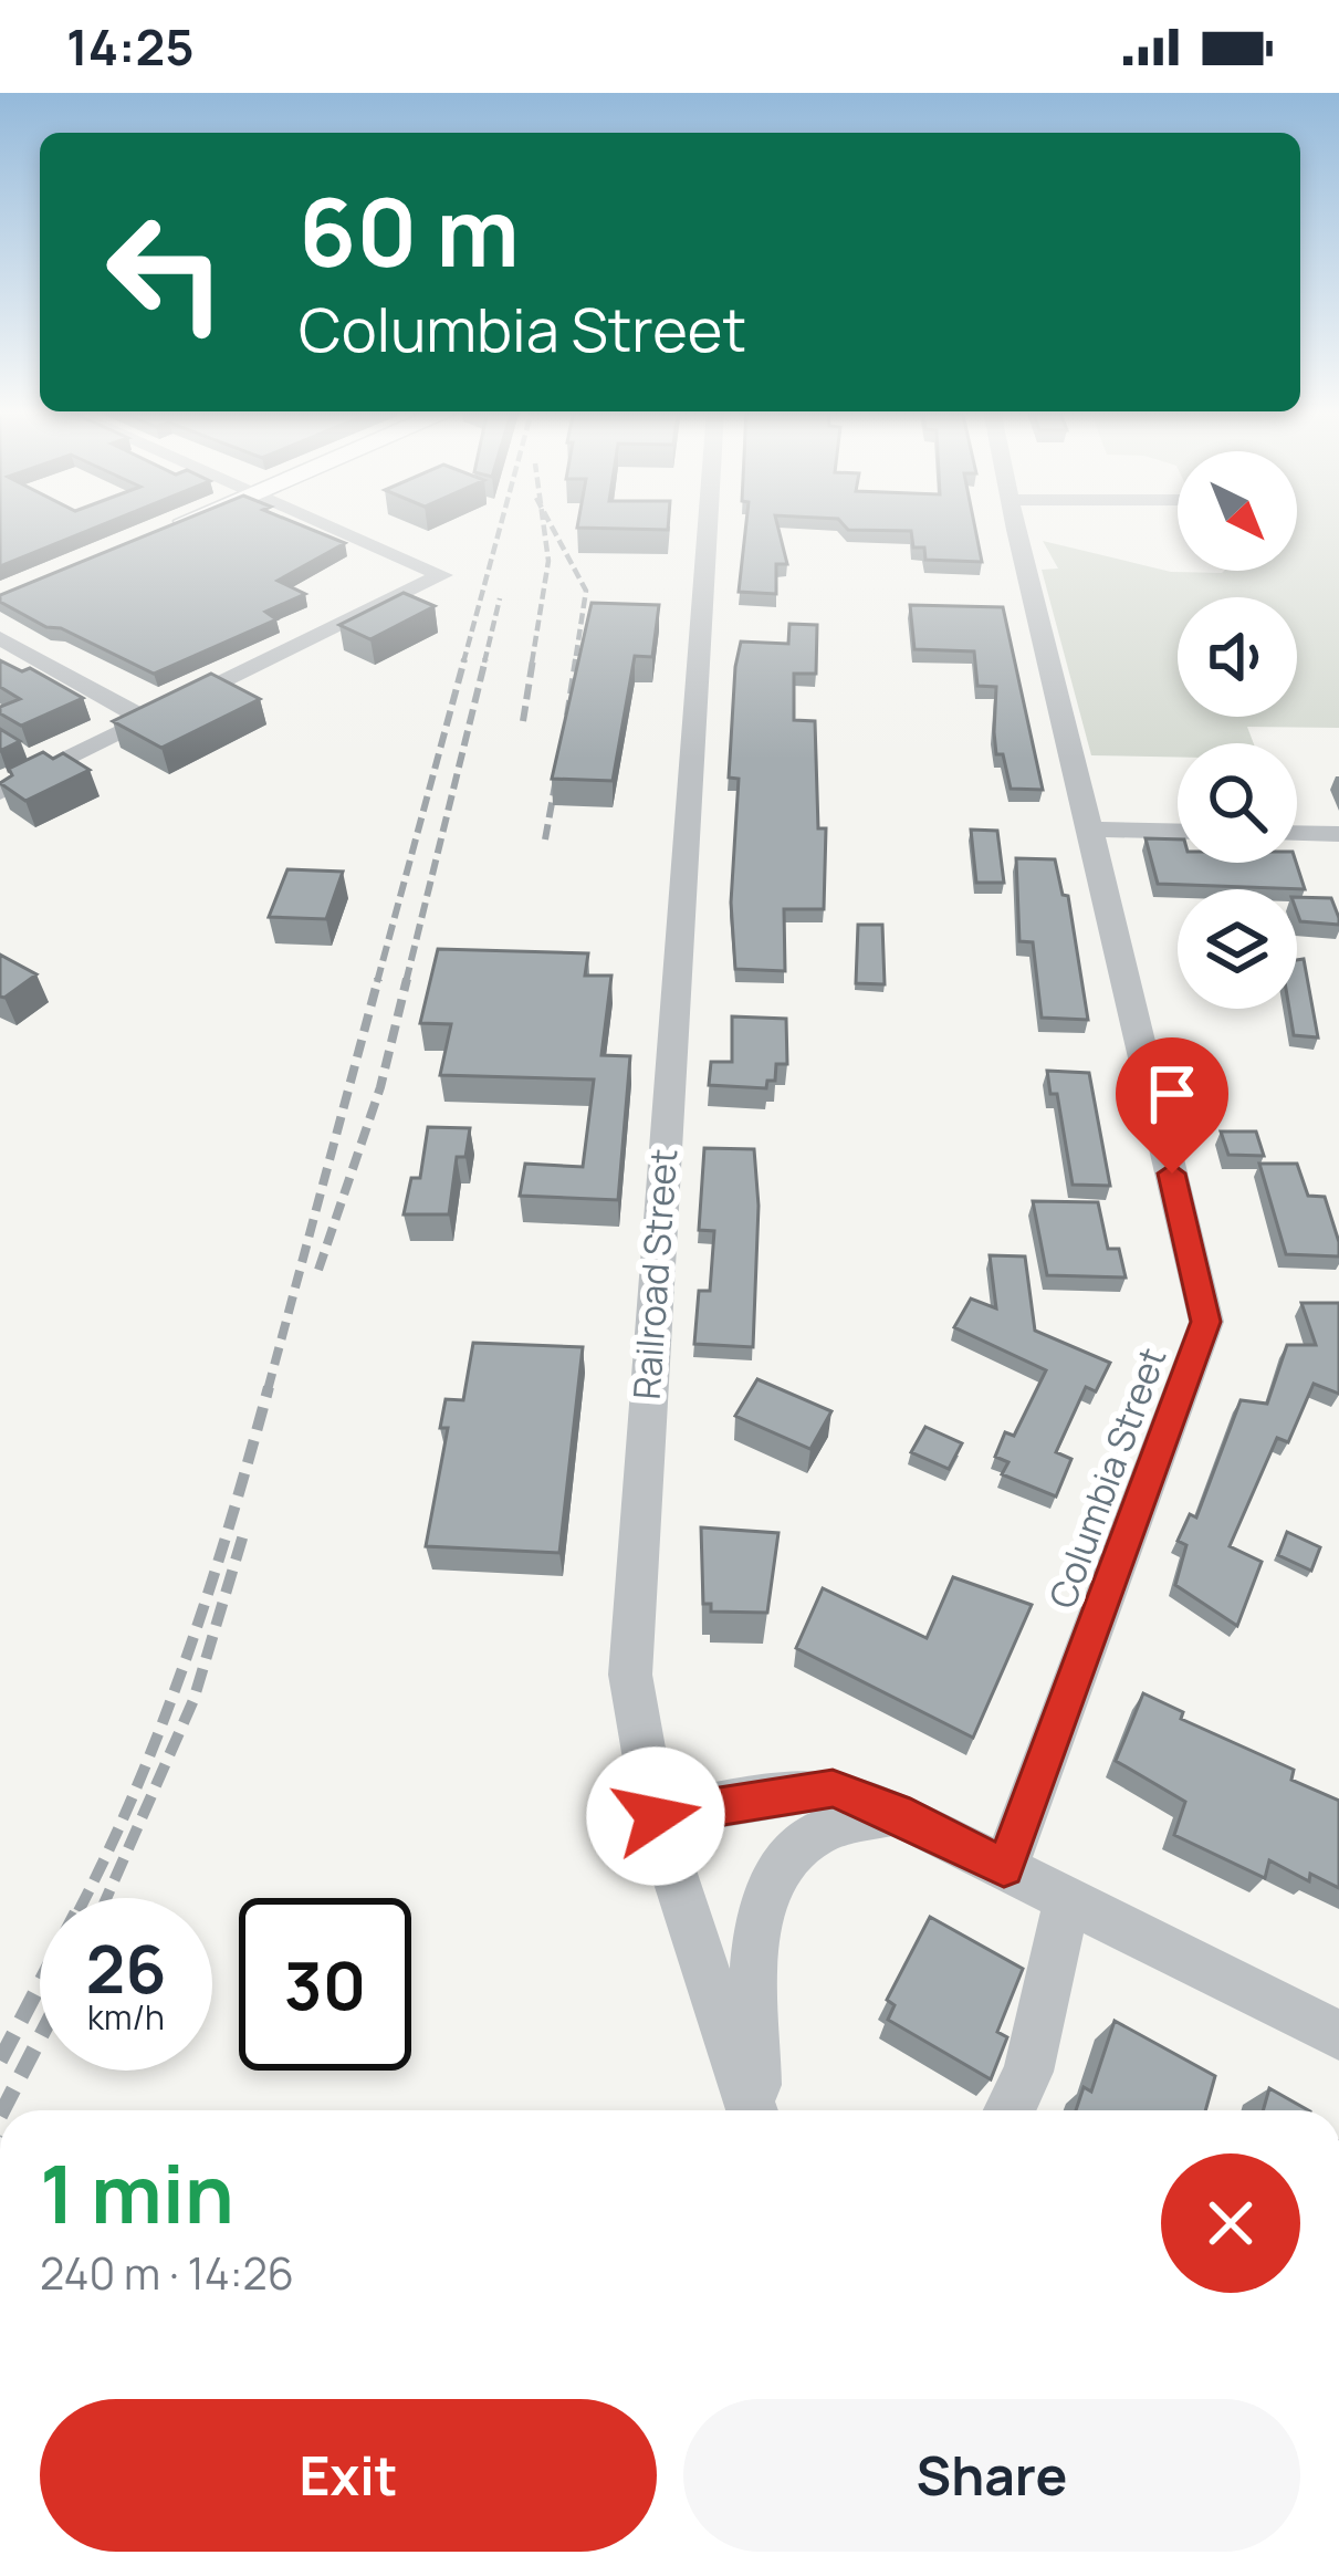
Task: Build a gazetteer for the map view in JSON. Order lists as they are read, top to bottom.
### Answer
{
  "streets": {
    "street": ["Railroad Street", "Columbia Street"]
  },
  "north": "bottom right",
  "page": {
    "status": "14:25",
    "turn": ["60 m", "Columbia Street"],
    "speed": "26 km/h",
    "limit": "30",
    "heading": ["1 min", "240 m · 14:26"],
    "buttons": ["Exit", "Share"]
  }
}
